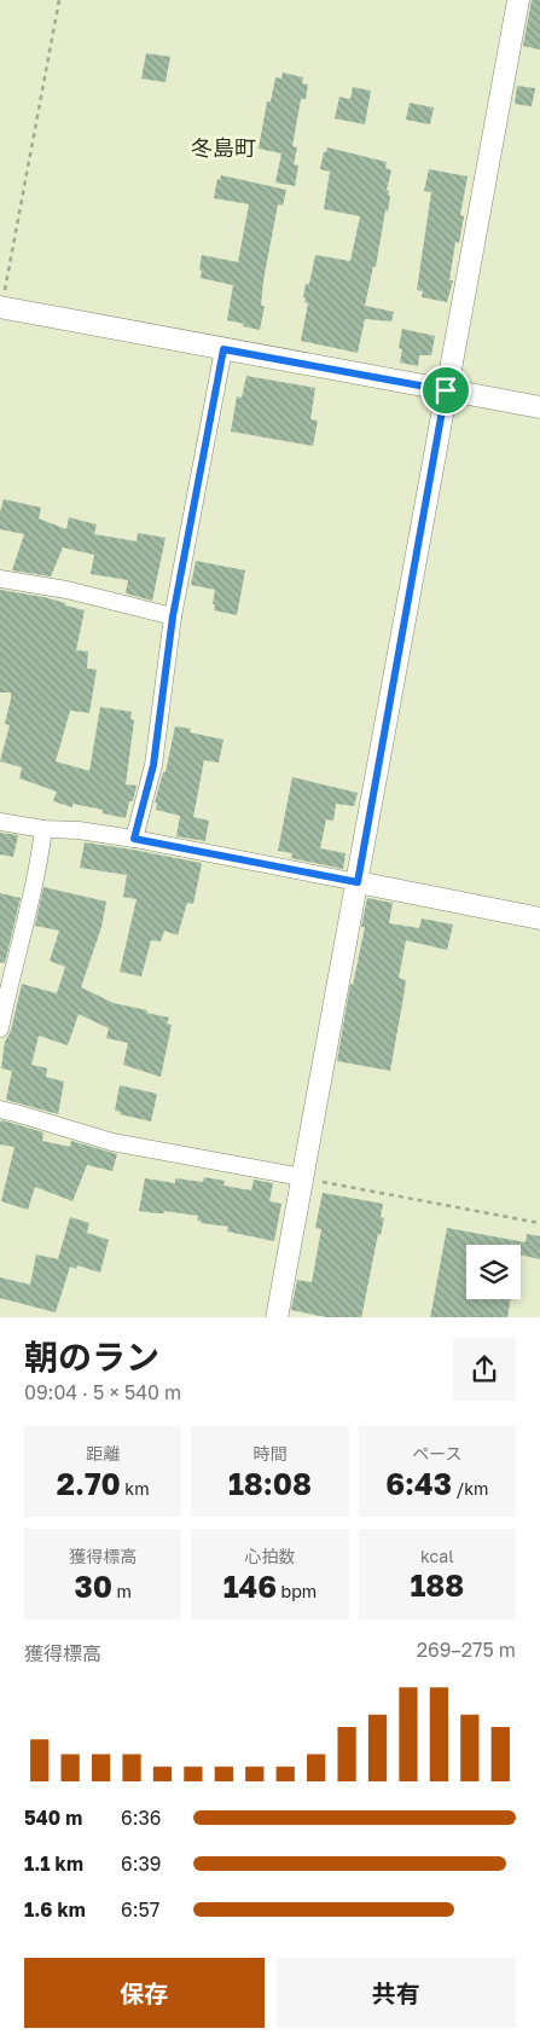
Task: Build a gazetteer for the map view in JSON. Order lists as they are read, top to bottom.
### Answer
{
  "districts": ["冬島町"],
  "page": {
    "heading": ["朝のラン", "09:04 · 5 × 540 m"],
    "stats": [
      ["距離", "2.70 km"],
      ["時間", "18:08"],
      ["ペース", "6:43 /km"],
      ["獲得標高", "30 m"],
      ["心拍数", "146 bpm"],
      ["kcal", "188"]
    ],
    "chart": ["獲得標高", "269–275 m"],
    "list": [
      {
        "name": "540 m",
        "note": "6:36"
      },
      {
        "name": "1.1 km",
        "note": "6:39"
      },
      {
        "name": "1.6 km",
        "note": "6:57"
      }
    ],
    "buttons": ["保存", "共有"]
  }
}
